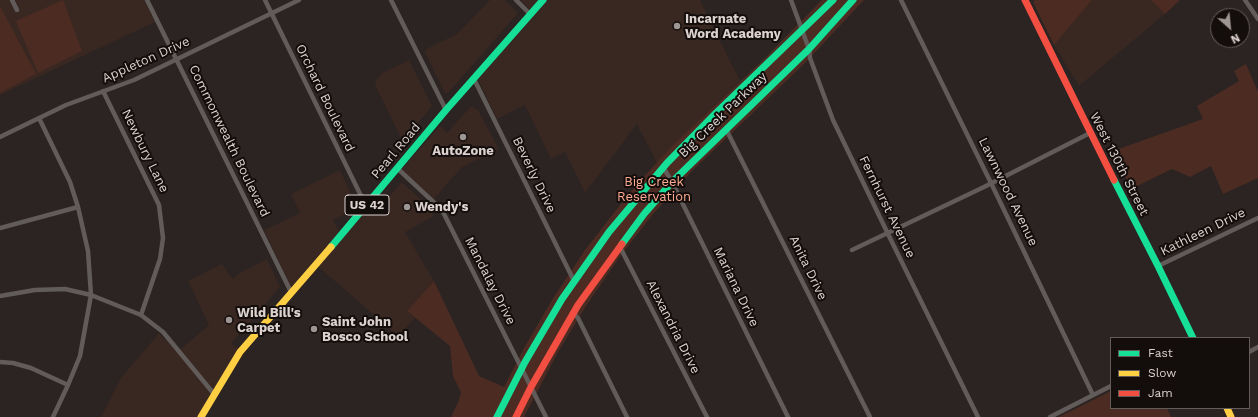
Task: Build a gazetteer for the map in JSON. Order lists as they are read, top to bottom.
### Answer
{
  "streets": {
    "street": [
      "Appleton Drive",
      "Orchard Boulevard",
      "Big Creek Parkway",
      "Commonwealth Boulevard",
      "Newbury Lane",
      "Pearl Road",
      "West 130th Street",
      "Beverly Drive",
      "Lawnwood Avenue",
      "US 42",
      "Fernhurst Avenue",
      "Kathleen Drive",
      "Anita Drive",
      "Mandalay Drive",
      "Mariana Drive",
      "Alexandria Drive"
    ]
  },
  "crossings": [
    ["Appleton Drive", "Orchard Boulevard"],
    ["Appleton Drive", "Commonwealth Boulevard"],
    ["Appleton Drive", "Newbury Lane"],
    ["Orchard Boulevard", "Pearl Road"],
    ["Big Creek Parkway", "Beverly Drive"],
    ["Big Creek Parkway", "Fernhurst Avenue"],
    ["Big Creek Parkway", "Anita Drive"],
    ["Big Creek Parkway", "Mandalay Drive"],
    ["Big Creek Parkway", "Mariana Drive"],
    ["Big Creek Parkway", "Alexandria Drive"],
    ["Commonwealth Boulevard", "Pearl Road"],
    ["Pearl Road", "Beverly Drive"],
    ["Pearl Road", "Mandalay Drive"],
    ["West 130th Street", "Kathleen Drive"]
  ],
  "parks": ["Big Creek Reservation"],
  "places": [
    "Incarnate Word Academy",
    "AutoZone",
    "Wendy's",
    "Wild Bill's Carpet",
    "Saint John Bosco School"
  ],
  "legend": ["Fast", "Slow", "Jam"],
  "north": "bottom right"
}
